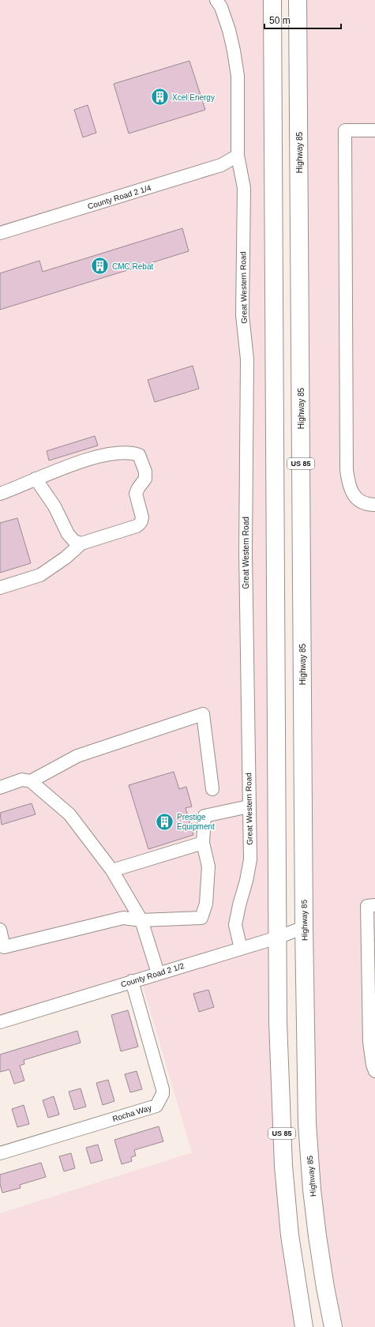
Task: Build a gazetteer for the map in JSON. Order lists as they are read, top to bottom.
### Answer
{
  "streets": {
    "highway": ["Highway 85", "US 85"],
    "street": [
      "County Road 2 1/4",
      "Great Western Road",
      "County Road 2 1/2",
      "Rocha Way"
    ]
  },
  "crossings": [
    ["Highway 85", "County Road 2 1/2"],
    ["County Road 2 1/4", "Great Western Road"],
    ["Great Western Road", "County Road 2 1/2"],
    ["US 85", "County Road 2 1/2"],
    ["County Road 2 1/2", "Rocha Way"]
  ],
  "places": {
    "building": ["Xcel Energy", "CMC Rebat", "Prestige Equipment"]
  },
  "scale_bar": "50 m"
}
